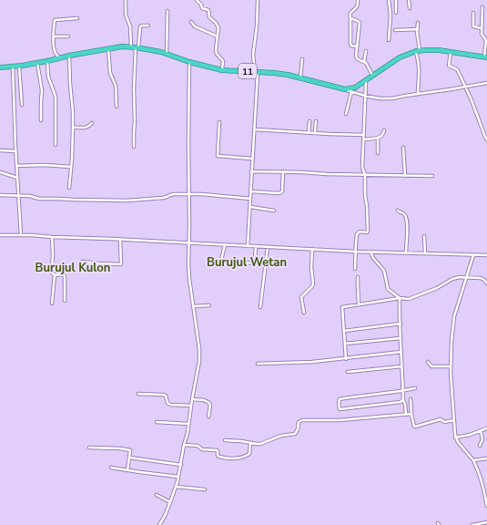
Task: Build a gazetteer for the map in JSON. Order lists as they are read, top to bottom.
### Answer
{
  "streets": {
    "highway": ["11"]
  },
  "districts": ["Burujul Wetan", "Burujul Kulon"]
}
